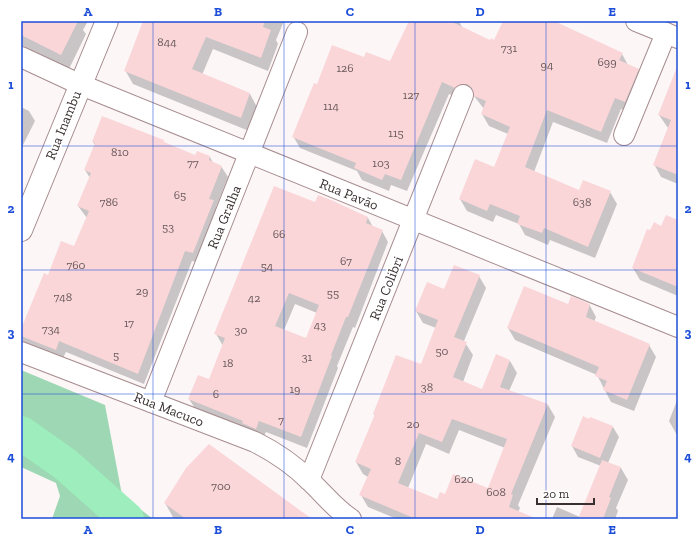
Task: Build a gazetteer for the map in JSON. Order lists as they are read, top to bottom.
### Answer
{
  "streets": {
    "main road": ["Rua Inambu"],
    "street": [
      "Rua Pavão",
      "Rua Gralha",
      "Rua Colibri",
      "Rua Macuco"
    ]
  },
  "crossings": [
    ["Rua Inambu", "Rua Pavão"],
    ["Rua Pavão", "Rua Gralha"],
    ["Rua Pavão", "Rua Colibri"],
    ["Rua Gralha", "Rua Macuco"],
    ["Rua Colibri", "Rua Macuco"]
  ],
  "house_numbers": [
    "844",
    "731",
    "699",
    "94",
    "126",
    "127",
    "114",
    "115",
    "810",
    "77",
    "103",
    "65",
    "786",
    "638",
    "53",
    "66",
    "67",
    "760",
    "54",
    "29",
    "55",
    "748",
    "42",
    "17",
    "43",
    "734",
    "30",
    "50",
    "5",
    "31",
    "18",
    "38",
    "19",
    "6",
    "7",
    "20",
    "8",
    "620",
    "700",
    "608"
  ],
  "scale_bar": "20 m",
  "grid": {
    "columns": [
      "A",
      "B",
      "C",
      "D",
      "E"
    ],
    "rows": [
      "1",
      "2",
      "3",
      "4"
    ]
  }
}
